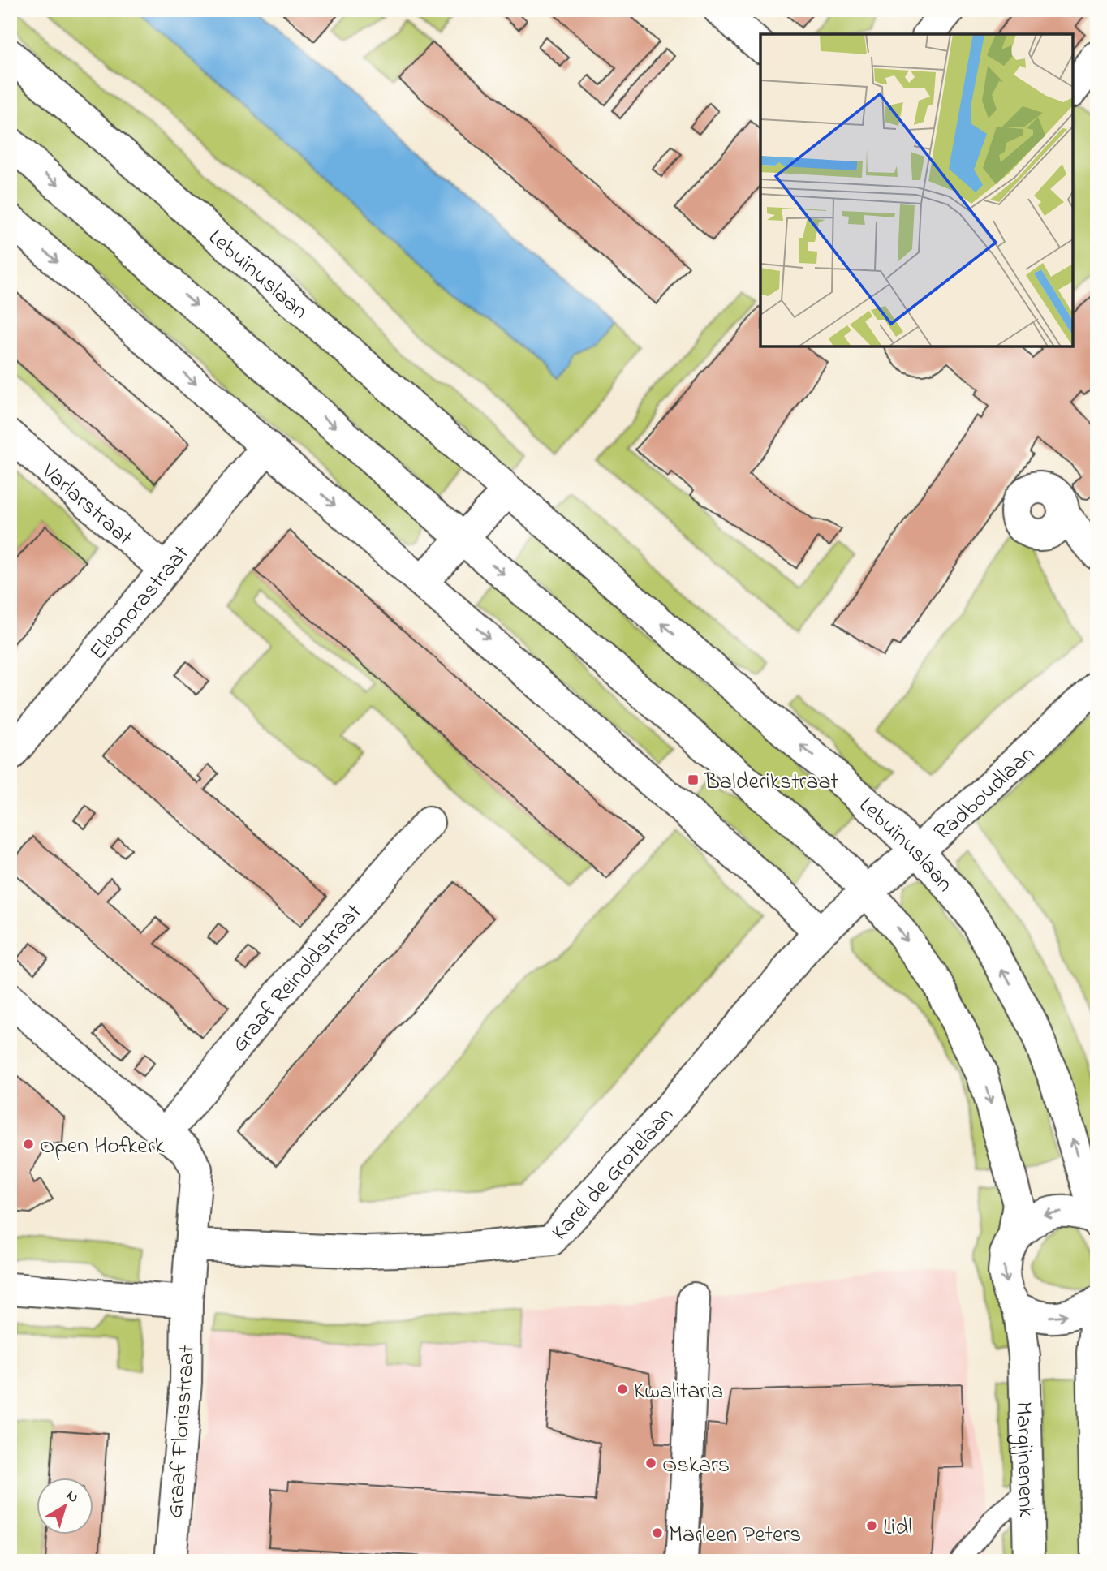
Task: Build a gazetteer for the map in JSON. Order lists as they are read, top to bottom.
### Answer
{
  "streets": {
    "street": [
      "Lebuïnuslaan",
      "Varlarstraat",
      "Eleonorastraat",
      "Radboudlaan",
      "Graaf Reinoldstraat",
      "Karel de Grotelaan",
      "Graaf Florisstraat",
      "Margijnenenk"
    ]
  },
  "crossings": [
    ["Lebuïnuslaan", "Radboudlaan"],
    ["Varlarstraat", "Eleonorastraat"],
    ["Graaf Reinoldstraat", "Graaf Florisstraat"],
    ["Karel de Grotelaan", "Graaf Florisstraat"]
  ],
  "places": {
    "transit": ["Balderikstraat"],
    "other": [
      "Open Hofkerk",
      "Kwalitaria",
      "Oskars",
      "Lidl",
      "Marleen Peters"
    ]
  },
  "north": "top right"
}
